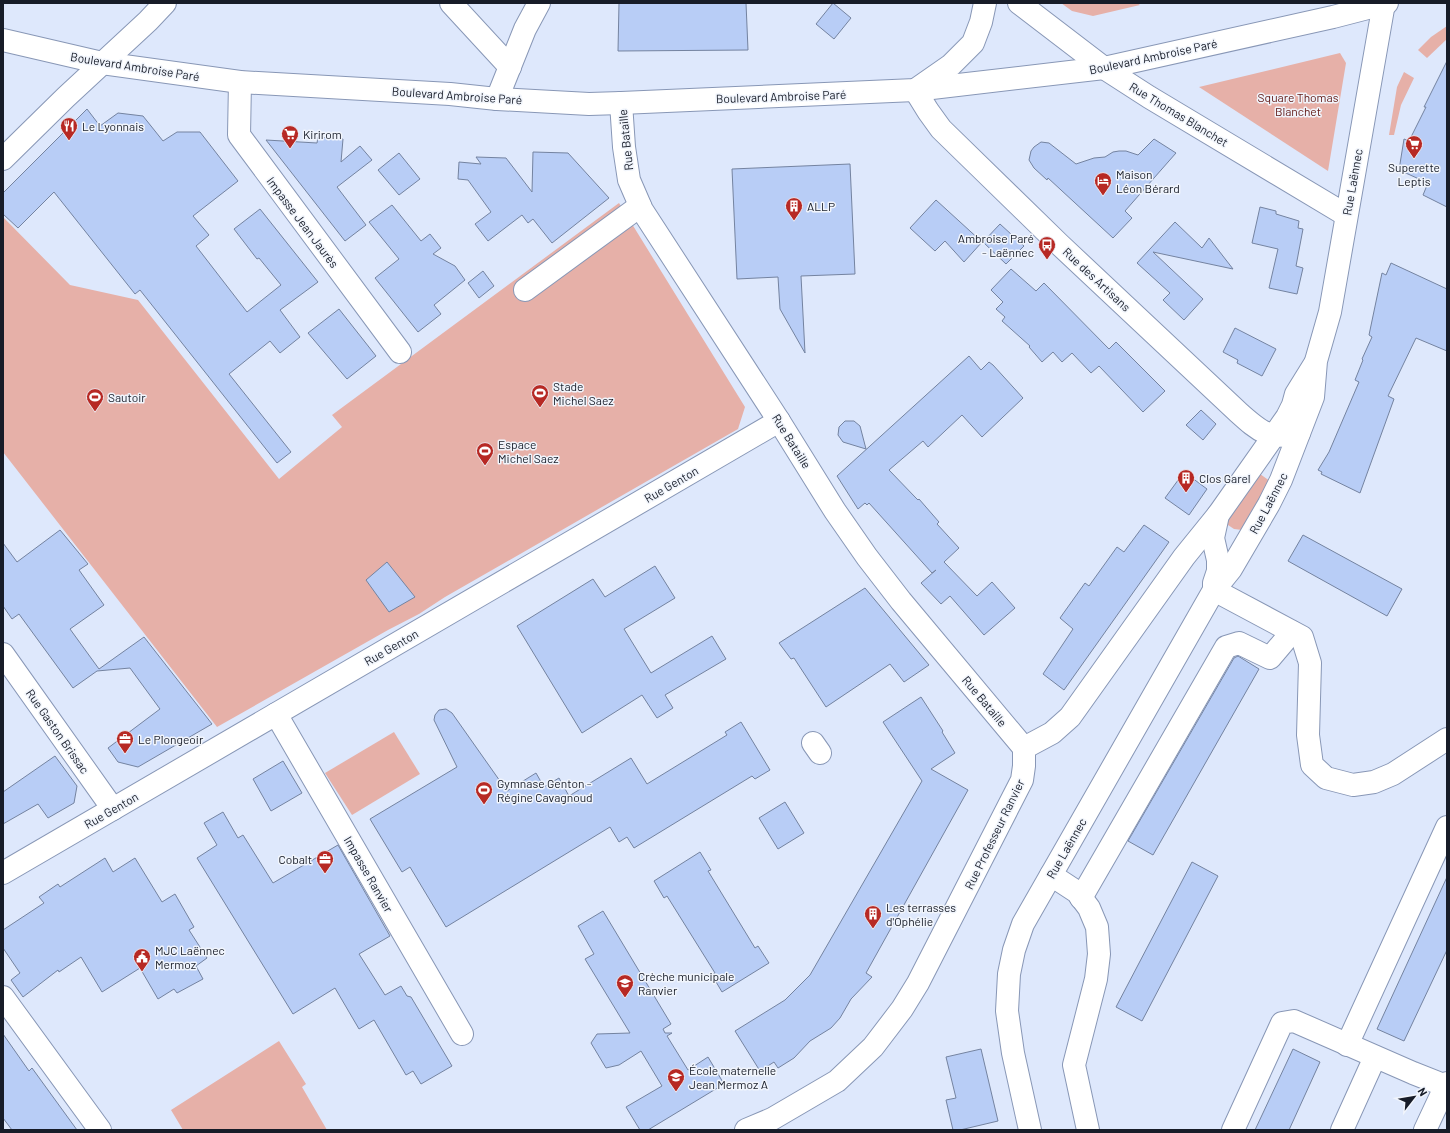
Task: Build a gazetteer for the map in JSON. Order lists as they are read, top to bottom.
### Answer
{
  "streets": {
    "street": [
      "Boulevard Ambroise Paré",
      "Rue Thomas Blanchet",
      "Rue Bataille",
      "Rue Laënnec",
      "Impasse Jean Jaurès",
      "Rue des Artisans",
      "Rue Genton",
      "Rue Gaston Brissac",
      "Rue Professeur Ranvier",
      "Impasse Ranvier"
    ]
  },
  "crossings": [
    ["Boulevard Ambroise Paré", "Rue Thomas Blanchet"],
    ["Boulevard Ambroise Paré", "Rue Bataille"],
    ["Boulevard Ambroise Paré", "Rue Laënnec"],
    ["Boulevard Ambroise Paré", "Impasse Jean Jaurès"],
    ["Boulevard Ambroise Paré", "Rue des Artisans"],
    ["Rue Thomas Blanchet", "Rue Laënnec"],
    ["Rue Bataille", "Rue Genton"],
    ["Rue Bataille", "Rue Professeur Ranvier"],
    ["Rue Laënnec", "Rue des Artisans"],
    ["Rue Genton", "Rue Gaston Brissac"],
    ["Rue Genton", "Impasse Ranvier"]
  ],
  "parks": ["Square Thomas Blanchet"],
  "places": {
    "restaurant": ["Le Lyonnais"],
    "supermarket": ["Kirirom", "Superette Leptis"],
    "hotel": ["Maison Léon Bérard"],
    "building": ["ALLP", "Clos Garel", "Les terrasses d'Ophélie"],
    "bus stop": ["Ambroise Paré - Laënnec"],
    "sports": [
      "Stade Michel Saez",
      "Sautoir",
      "Espace Michel Saez",
      "Gymnase Genton - Régine Cavagnoud"
    ],
    "office": ["Le Plongeoir", "Cobalt"],
    "public building": ["MJC Laënnec Mermoz"],
    "school or university": ["Crèche municipale Ranvier", "École maternelle Jean Mermoz A"]
  },
  "north": "top right"
}
